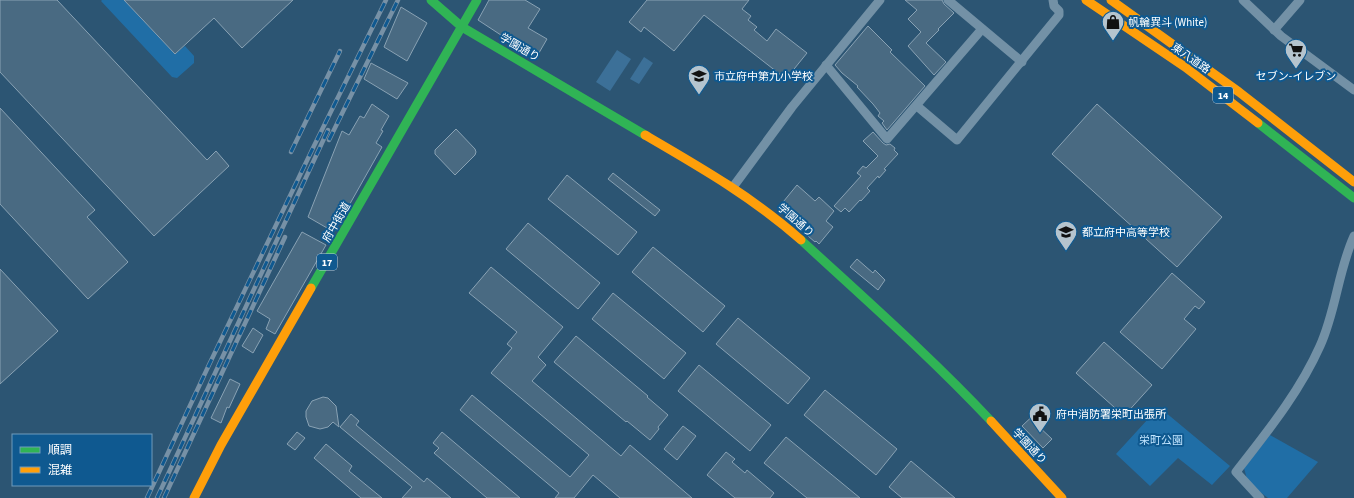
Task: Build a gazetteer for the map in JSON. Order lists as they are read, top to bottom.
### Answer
{
  "streets": {
    "main road": [
      "学園通り",
      "東八道路",
      "14",
      "府中街道",
      "17"
    ]
  },
  "crossings": [
    ["学園通り", "府中街道"]
  ],
  "parks": ["栄町公園"],
  "places": {
    "shop": ["帆輪異斗 (White)"],
    "supermarket": ["セブン-イレブン"],
    "school or university": ["市立府中第九小学校", "都立府中高等学校"],
    "public building": ["府中消防署栄町出張所"]
  },
  "legend": ["順調", "混雑"]
}
